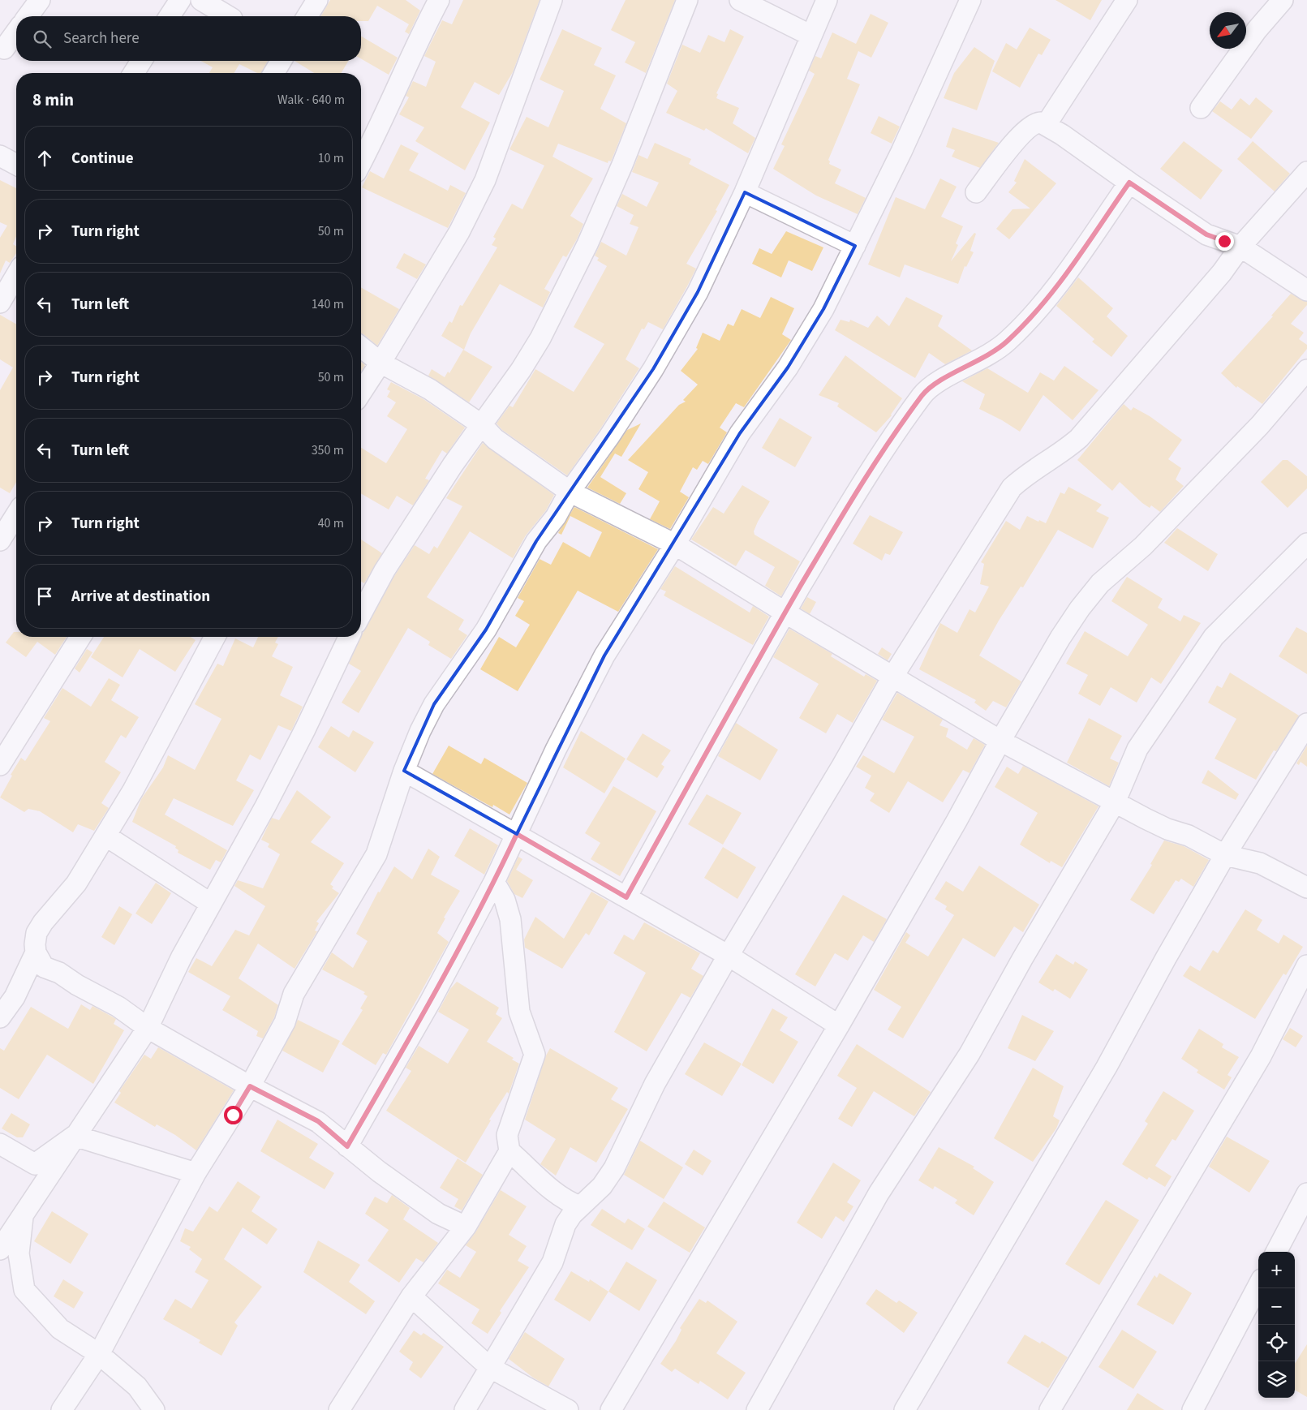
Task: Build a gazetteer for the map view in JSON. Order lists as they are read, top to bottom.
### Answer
{
  "north": "bottom left",
  "page": {
    "search": "Search here",
    "heading": ["8 min", "Walk · 640 m"],
    "list": [
      ["Continue", "10 m"],
      ["Turn right", "50 m"],
      ["Turn left", "140 m"],
      ["Turn right", "50 m"],
      ["Turn left", "350 m"],
      ["Turn right", "40 m"],
      "Arrive at destination"
    ],
    "map_buttons": ["+", "−"]
  }
}
